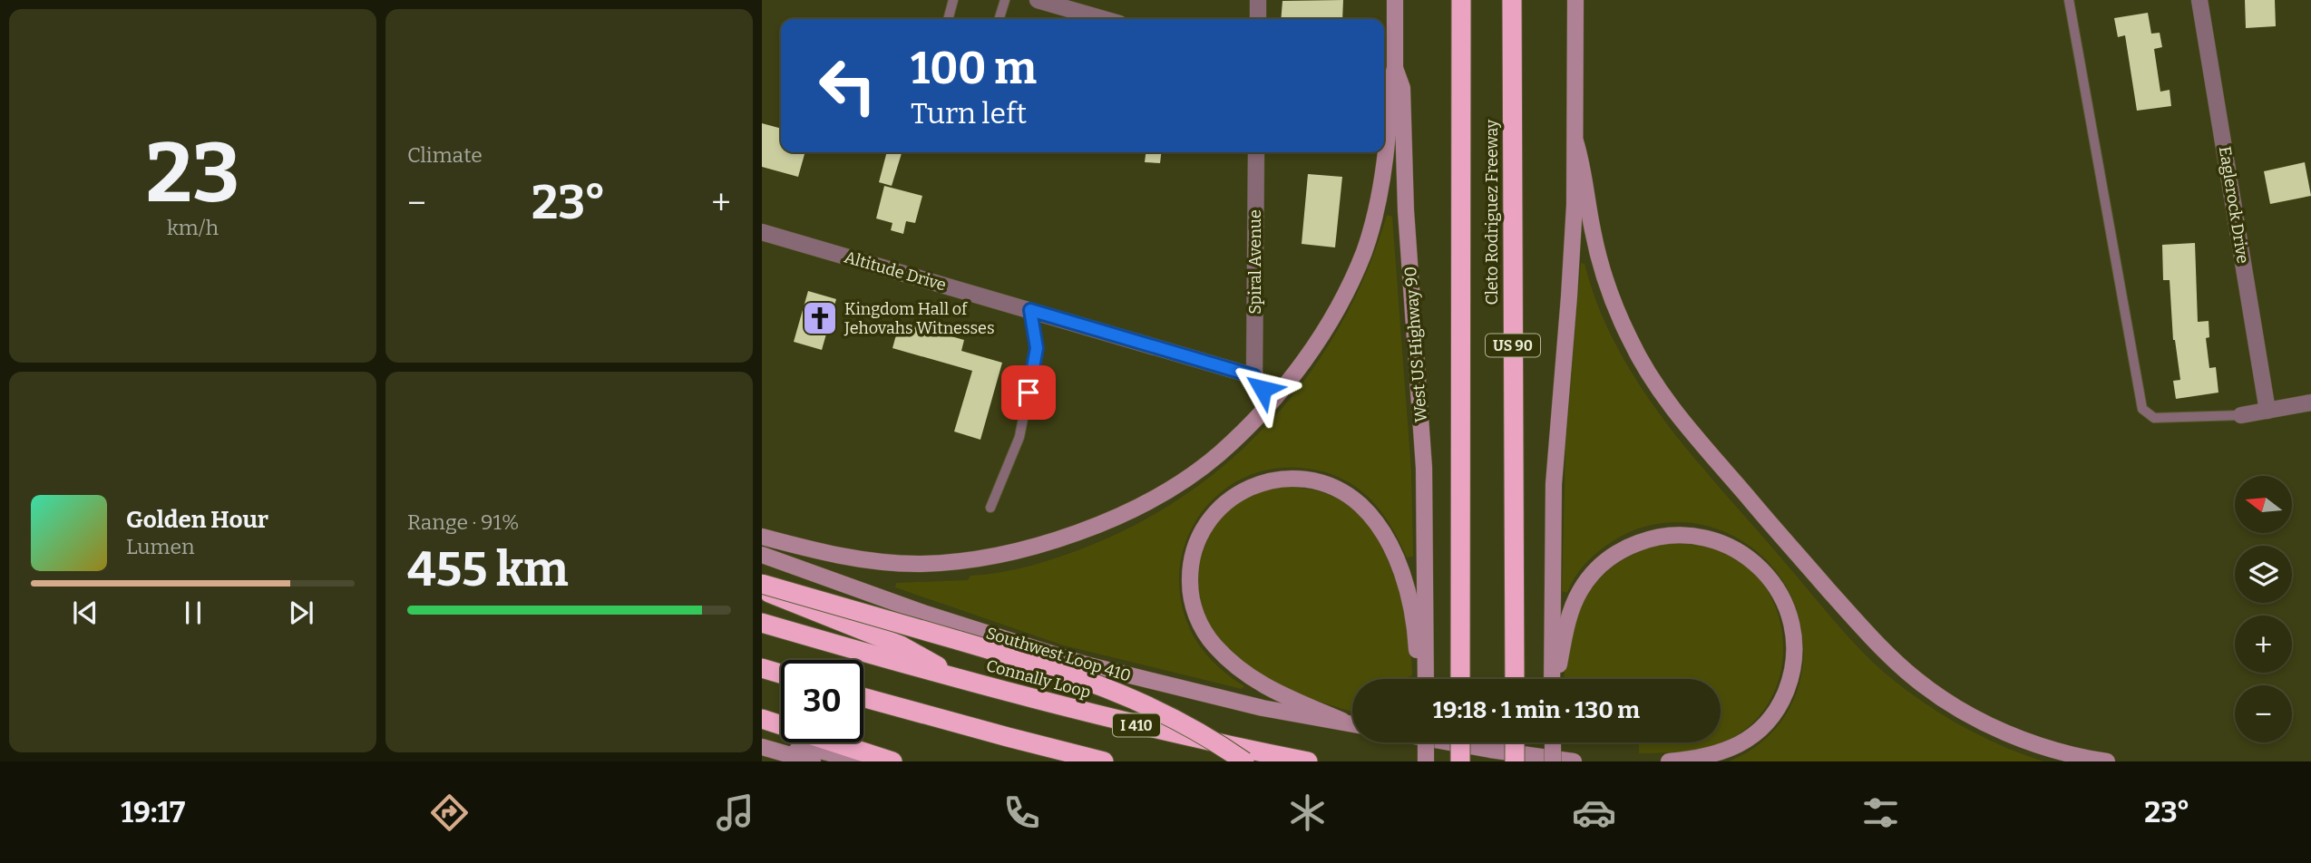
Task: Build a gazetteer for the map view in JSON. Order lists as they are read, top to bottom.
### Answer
{
  "streets": {
    "highway": [
      "Cleto Rodriguez Freeway",
      "US 90",
      "Connally Loop",
      "I 410"
    ],
    "main road": ["West US Highway 90", "Southwest Loop 410"],
    "street": ["Eaglerock Drive", "Spiral Avenue", "Altitude Drive"]
  },
  "crossings": [
    ["Spiral Avenue", "Altitude Drive"]
  ],
  "places": {
    "church": ["Kingdom Hall of Jehovahs Witnesses"]
  },
  "north": "left",
  "page": {
    "tile": [
      ["23", "km/h"],
      "Climate",
      ["Range · 91%", "455 km"]
    ],
    "turn": ["100 m", "Turn left"],
    "heat": ["−", "23°", "+"],
    "map_buttons": ["+", "−"],
    "song": ["Golden Hour", "Lumen"],
    "limit": "30",
    "trip": "19:18 · 1 min · 130 m",
    "tabs": ["19:17", "23°"]
  }
}
